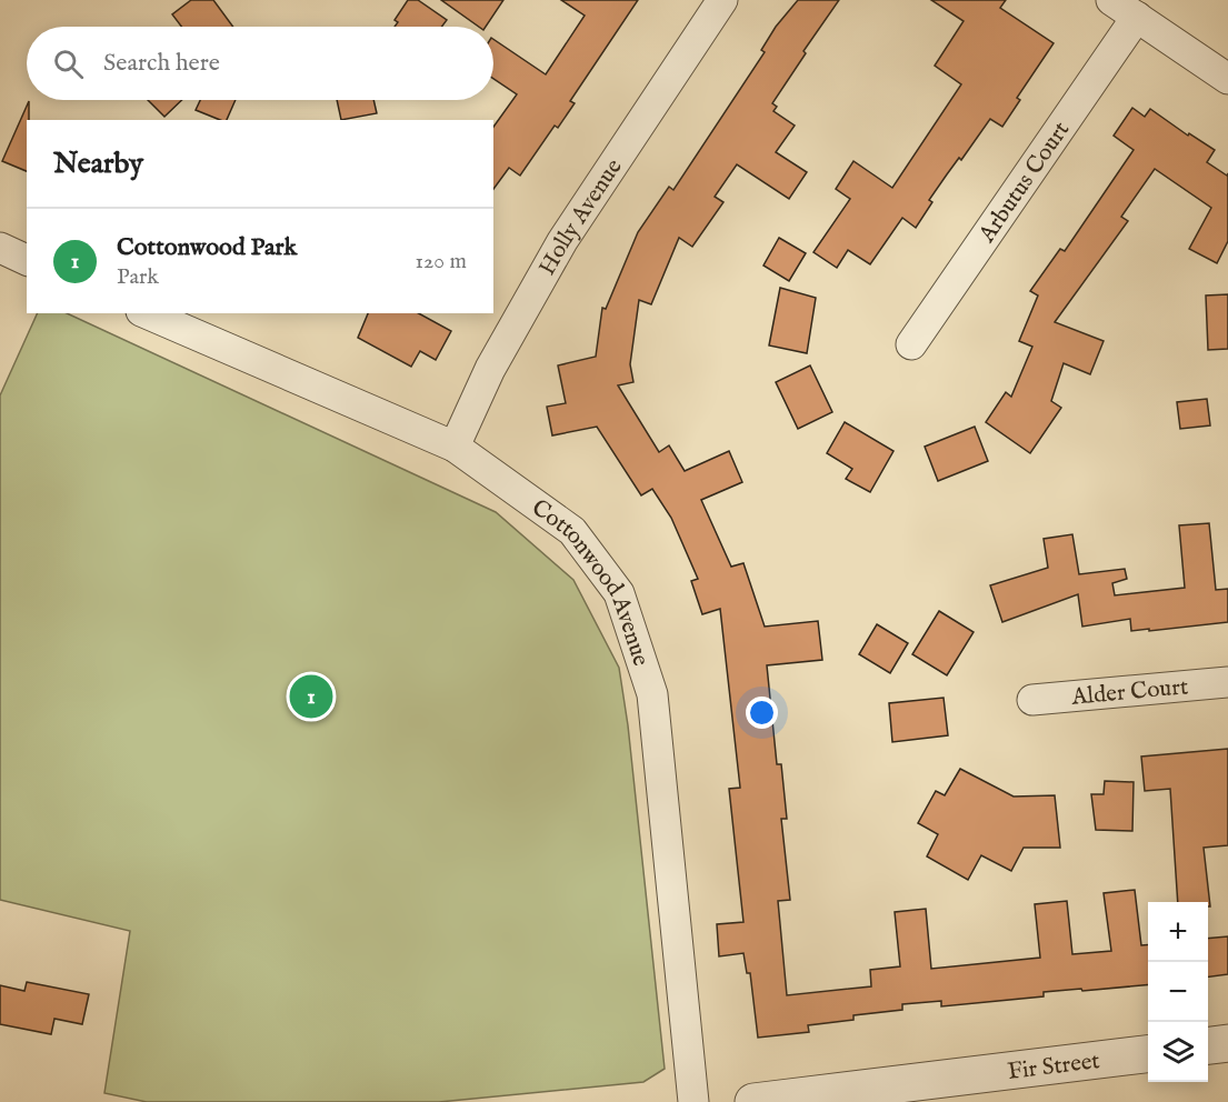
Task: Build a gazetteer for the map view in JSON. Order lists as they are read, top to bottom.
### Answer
{
  "streets": {
    "street": [
      "Arbutus Court",
      "Holly Avenue",
      "Cottonwood Avenue",
      "Alder Court",
      "Fir Street"
    ]
  },
  "crossings": [
    ["Holly Avenue", "Cottonwood Avenue"]
  ],
  "page": {
    "search": "Search here",
    "heading": "Nearby",
    "list": [
      {
        "mark": "1",
        "name": "Cottonwood Park",
        "note": "Park",
        "value": "120 m"
      }
    ],
    "pins": "1",
    "map_buttons": ["+", "−"]
  }
}
